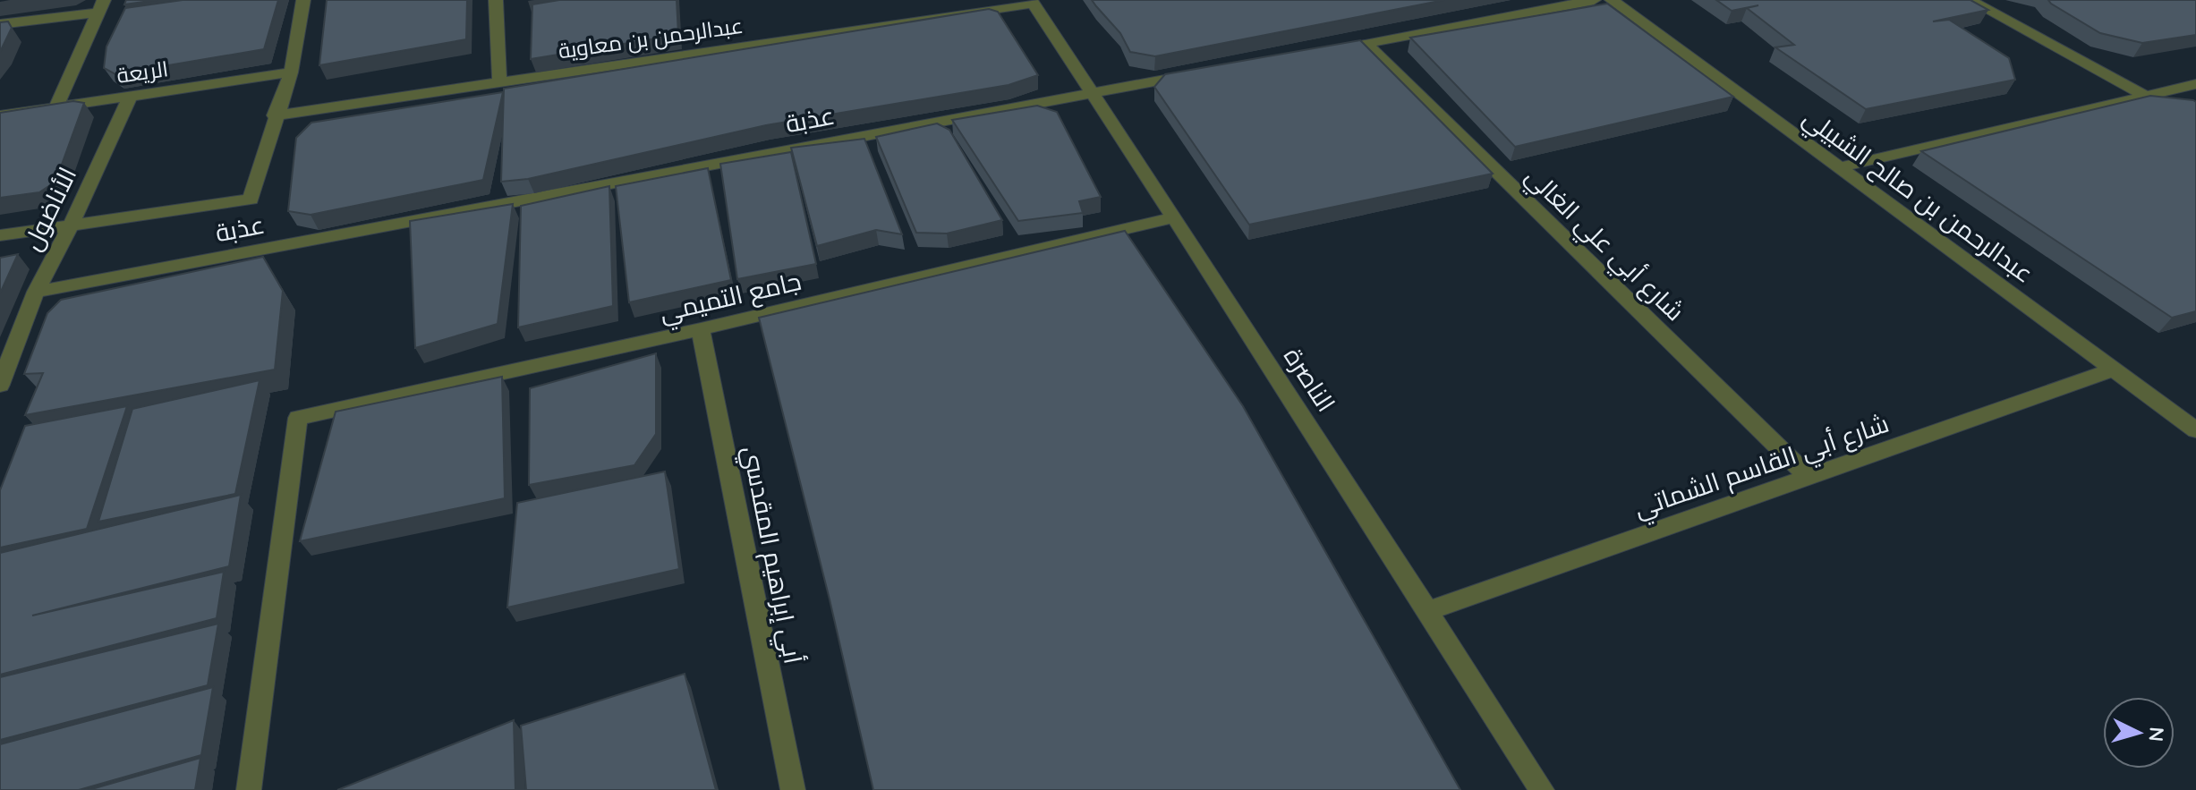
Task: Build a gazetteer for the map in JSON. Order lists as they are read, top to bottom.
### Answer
{
  "streets": {
    "street": [
      "عبدالرحمن بن معاوية",
      "الريعة",
      "عذبة",
      "عبدالرحمن بن صالح الشبيلي",
      "الأناضول",
      "شارع أبي علي الغالي",
      "جامع التميمي",
      "الناصرة",
      "شارع أبي القاسم الشماتي",
      "أبي إبراهيم المقدسي"
    ]
  },
  "crossings": [
    ["عبدالرحمن بن معاوية", "عذبة"],
    ["عبدالرحمن بن معاوية", "الناصرة"],
    ["الريعة", "الأناضول"],
    ["عذبة", "الأناضول"],
    ["عذبة", "الناصرة"],
    ["عبدالرحمن بن صالح الشبيلي", "شارع أبي القاسم الشماتي"],
    ["شارع أبي علي الغالي", "شارع أبي القاسم الشماتي"],
    ["جامع التميمي", "الناصرة"],
    ["جامع التميمي", "أبي إبراهيم المقدسي"],
    ["الناصرة", "شارع أبي القاسم الشماتي"]
  ],
  "north": "right"
}
